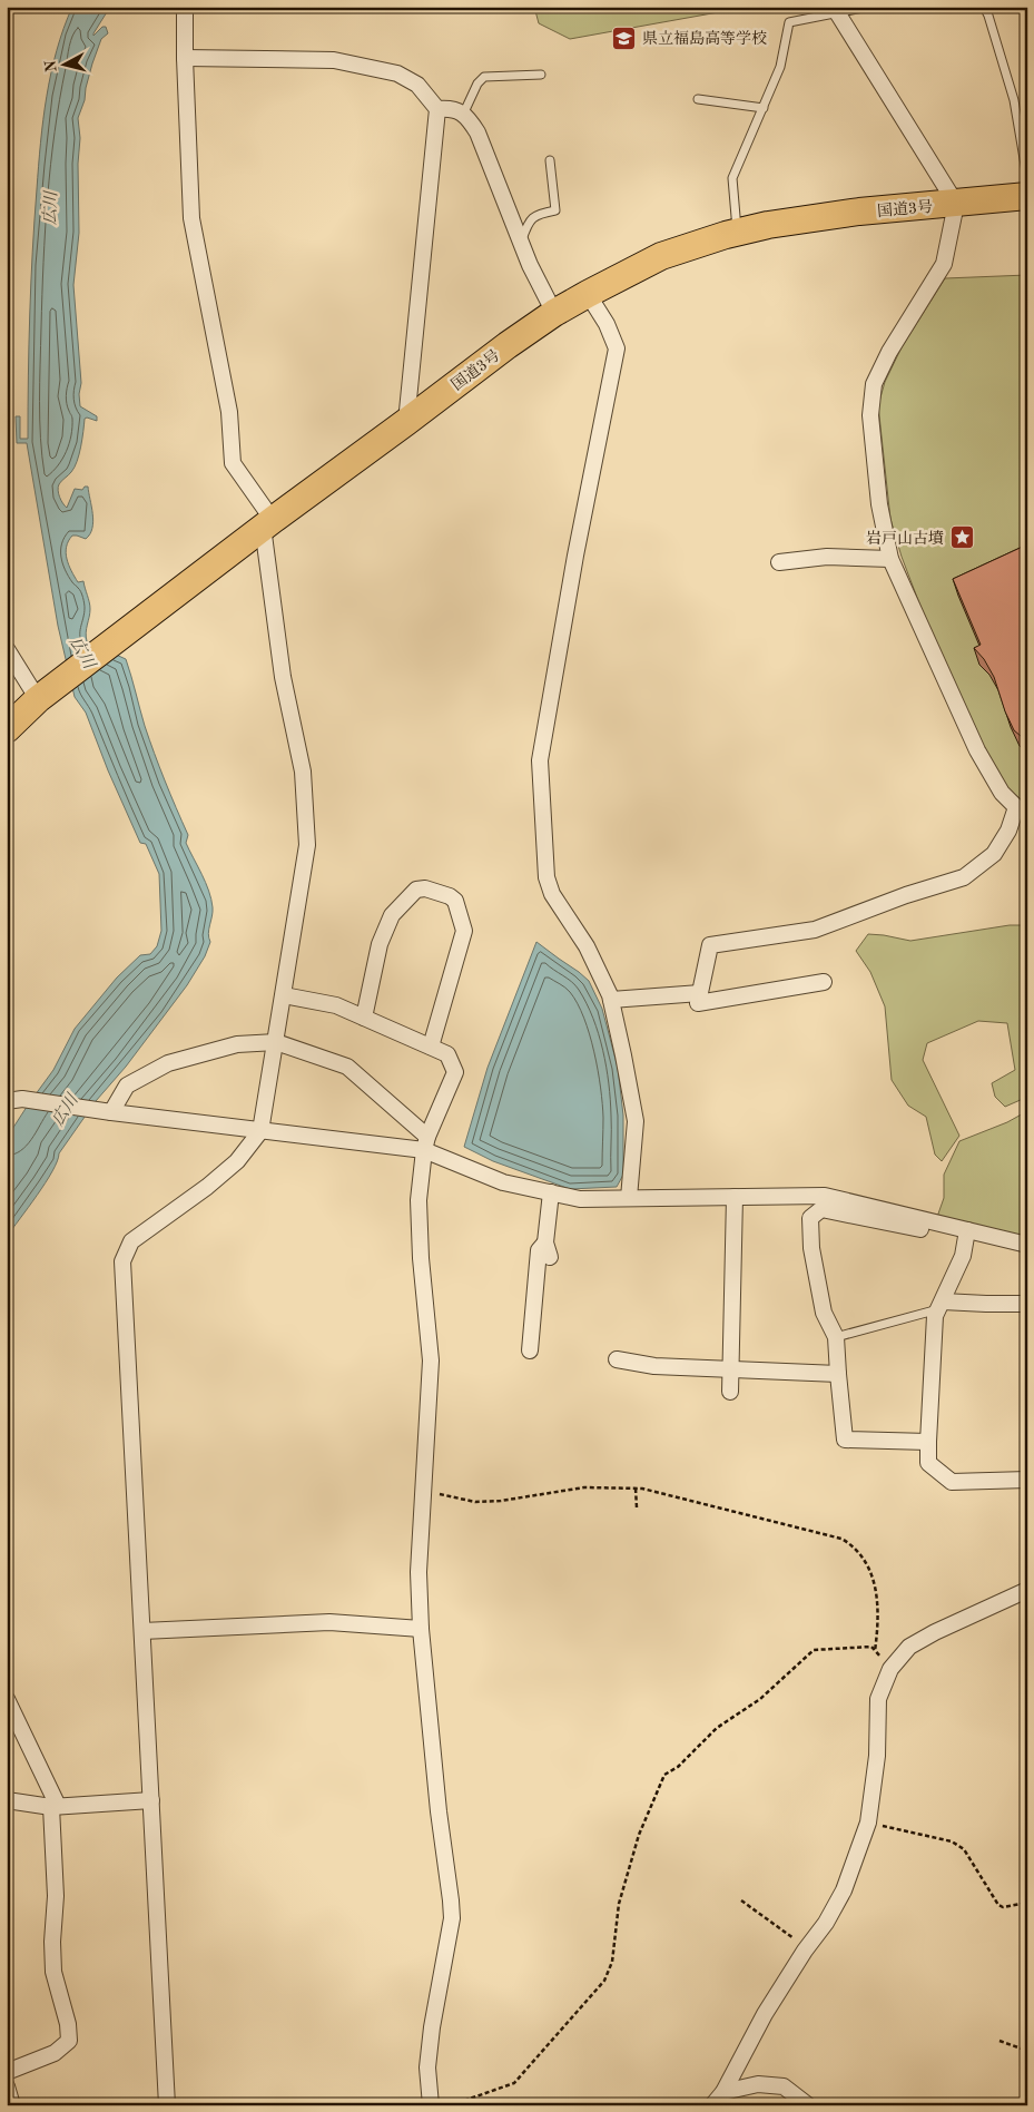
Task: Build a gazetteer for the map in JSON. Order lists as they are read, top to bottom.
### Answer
{
  "streets": {
    "highway": ["国道3号"]
  },
  "water": ["広川"],
  "places": {
    "school or university": ["県立福島高等学校"],
    "place": ["岩戸山古墳"]
  },
  "north": "left"
}
